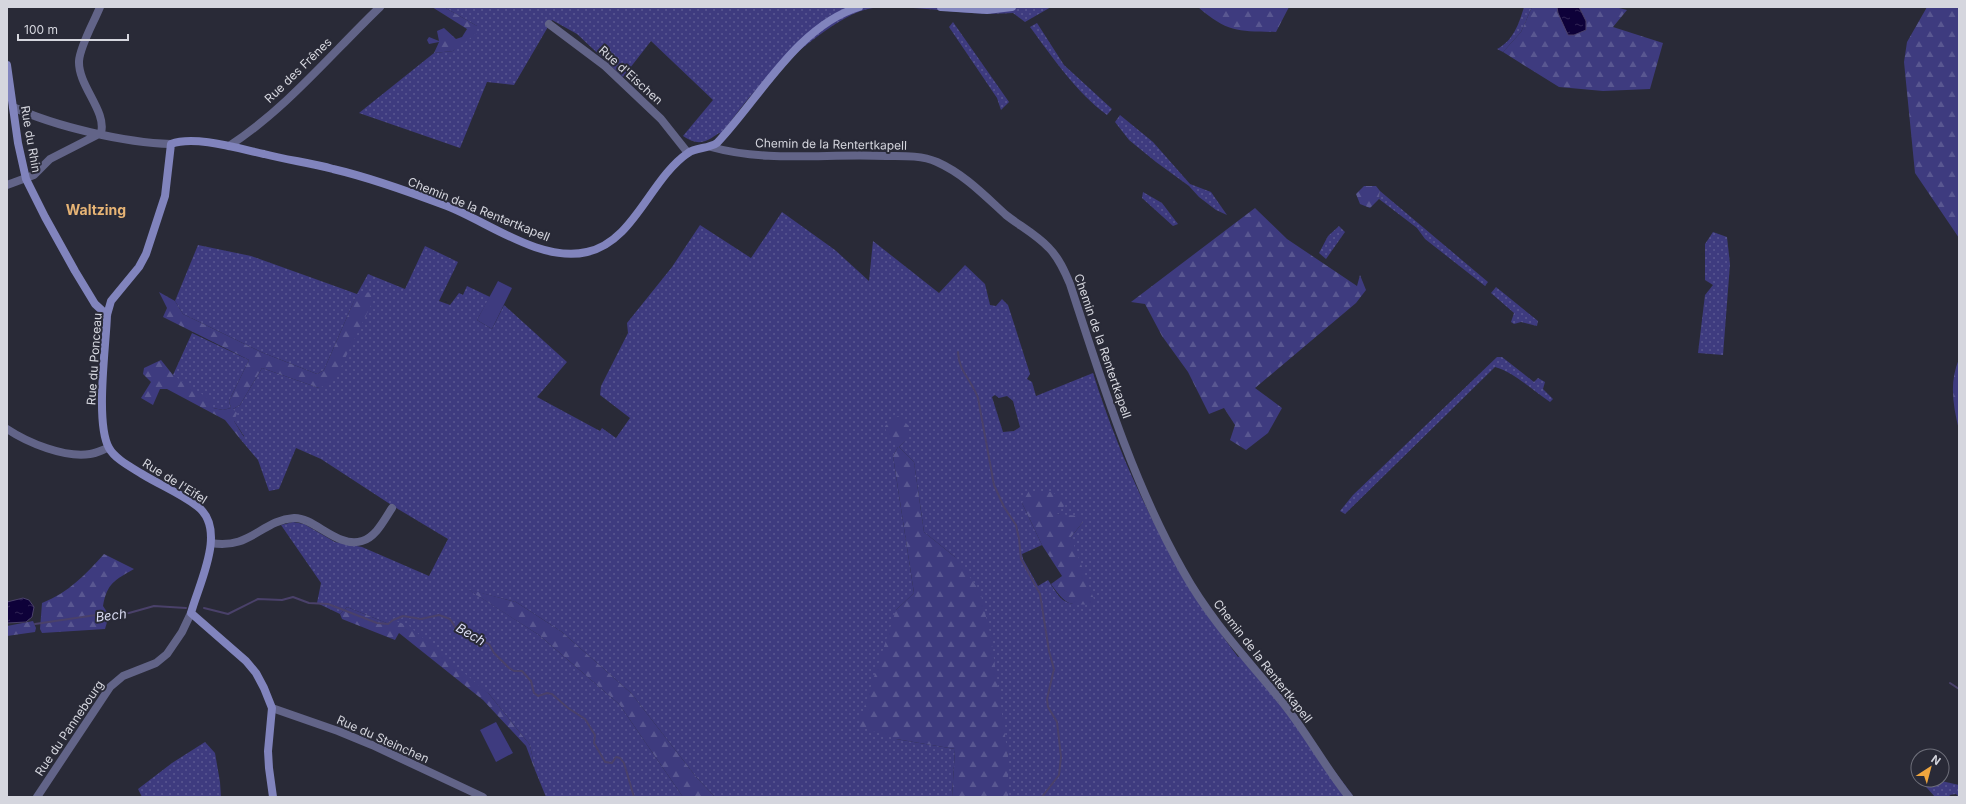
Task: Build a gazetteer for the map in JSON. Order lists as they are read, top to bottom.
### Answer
{
  "streets": {
    "street": [
      "Rue des Frênes",
      "Rue d'Eischen",
      "Rue du Rhin",
      "Chemin de la Rentertkapell",
      "Rue du Ponceau",
      "Rue de l'Eifel",
      "Rue du Pannebourg",
      "Rue du Steinchen"
    ]
  },
  "crossings": [
    ["Rue des Frênes", "Chemin de la Rentertkapell"],
    ["Rue d'Eischen", "Chemin de la Rentertkapell"],
    ["Rue du Rhin", "Rue du Ponceau"],
    ["Chemin de la Rentertkapell", "Rue du Ponceau"],
    ["Rue du Ponceau", "Rue de l'Eifel"],
    ["Rue de l'Eifel", "Rue du Pannebourg"]
  ],
  "districts": ["Waltzing"],
  "water": ["Bech"],
  "scale_bar": "100 m",
  "north": "top right"
}
